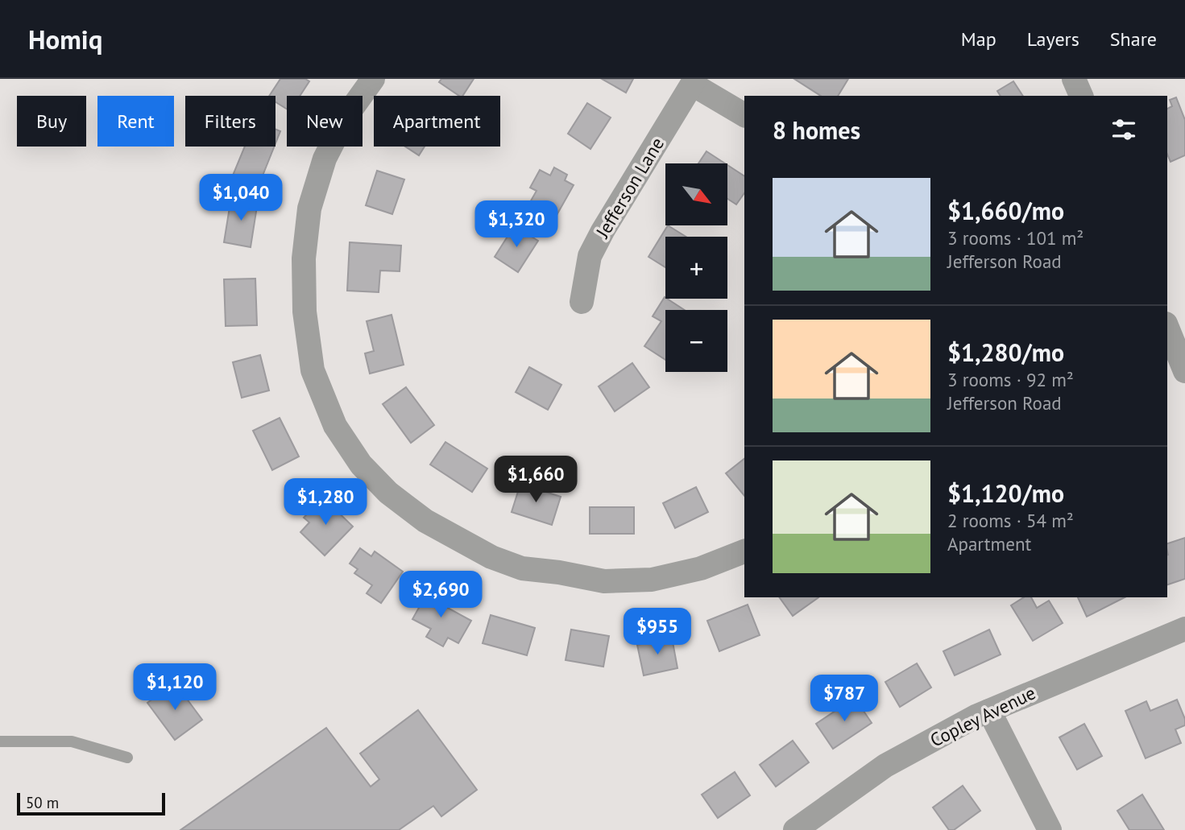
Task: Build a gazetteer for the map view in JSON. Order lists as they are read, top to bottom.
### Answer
{
  "streets": {
    "street": ["Jefferson Lane", "Copley Avenue"]
  },
  "scale_bar": "50 m",
  "north": "bottom right",
  "page": {
    "header": "Homiq",
    "nav": ["Map", "Layers", "Share"],
    "chip": [
      "Buy",
      "Rent",
      "Filters",
      "New",
      "Apartment"
    ],
    "heading": "8 homes",
    "map_buttons": ["+", "−"],
    "list": [
      {
        "name": "$1,660/mo",
        "note": "3 rooms · 101 m² · Jefferson Road"
      },
      {
        "name": "$1,280/mo",
        "note": "3 rooms · 92 m² · Jefferson Road"
      },
      {
        "name": "$1,120/mo",
        "note": "2 rooms · 54 m² · Apartment"
      }
    ],
    "price": [
      "$1,040",
      "$1,320",
      "$1,660",
      "$1,280",
      "$2,690",
      "$955",
      "$1,120",
      "$787"
    ],
    "scale": "50 m"
  }
}
